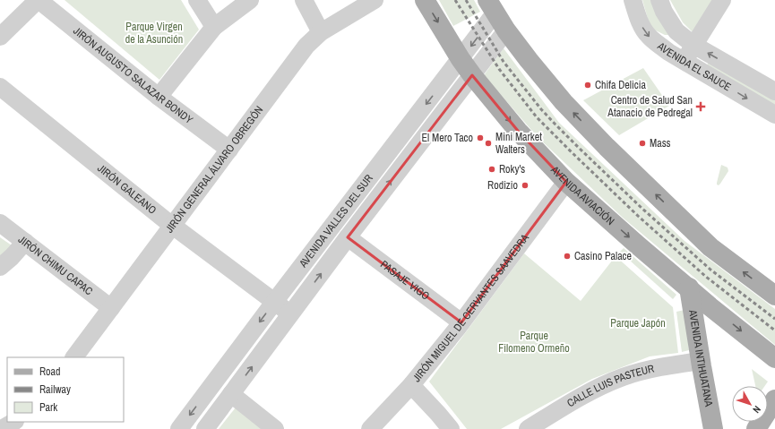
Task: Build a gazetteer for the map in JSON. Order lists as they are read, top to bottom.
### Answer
{
  "streets": {
    "main road": ["AVENIDA AVIACIÓN", "AVENIDA INTIHUATANA"],
    "street": [
      "AVENIDA EL SAUCE",
      "JIRÓN AUGUSTO SALAZAR BONDY",
      "JIRÓN GENERAL ÁLVARO OBREGÓN",
      "JIRÓN GALEANO",
      "AVENIDA VALLES DEL SUR",
      "JIRÓN CHIMU CAPAC",
      "PASAJE VIGO",
      "JIRÓN MIGUEL DE CERVANTES SAAVEDRA",
      "CALLE LUIS PASTEUR"
    ]
  },
  "crossings": [
    ["JIRÓN AUGUSTO SALAZAR BONDY", "JIRÓN GENERAL ÁLVARO OBREGÓN"],
    ["JIRÓN GENERAL ÁLVARO OBREGÓN", "JIRÓN GALEANO"],
    ["JIRÓN GENERAL ÁLVARO OBREGÓN", "JIRÓN CHIMU CAPAC"],
    ["JIRÓN GALEANO", "AVENIDA VALLES DEL SUR"],
    ["AVENIDA AVIACIÓN", "AVENIDA VALLES DEL SUR"],
    ["AVENIDA AVIACIÓN", "JIRÓN MIGUEL DE CERVANTES SAAVEDRA"],
    ["AVENIDA AVIACIÓN", "AVENIDA INTIHUATANA"],
    ["AVENIDA VALLES DEL SUR", "PASAJE VIGO"],
    ["PASAJE VIGO", "JIRÓN MIGUEL DE CERVANTES SAAVEDRA"],
    ["AVENIDA INTIHUATANA", "CALLE LUIS PASTEUR"]
  ],
  "parks": ["Parque Virgen de la Asunción", "Parque Japón", "Parque Filomeno Ormeño"],
  "places": {
    "other": [
      "Chifa Delicia",
      "El Mero Taco",
      "Mini Market Walters",
      "Mass",
      "Roky's",
      "Rodizio",
      "Casino Palace"
    ],
    "health": ["Centro de Salud San Atanacio de Pedregal"]
  },
  "legend": ["Road", "Railway", "Park"],
  "north": "bottom right"
}
